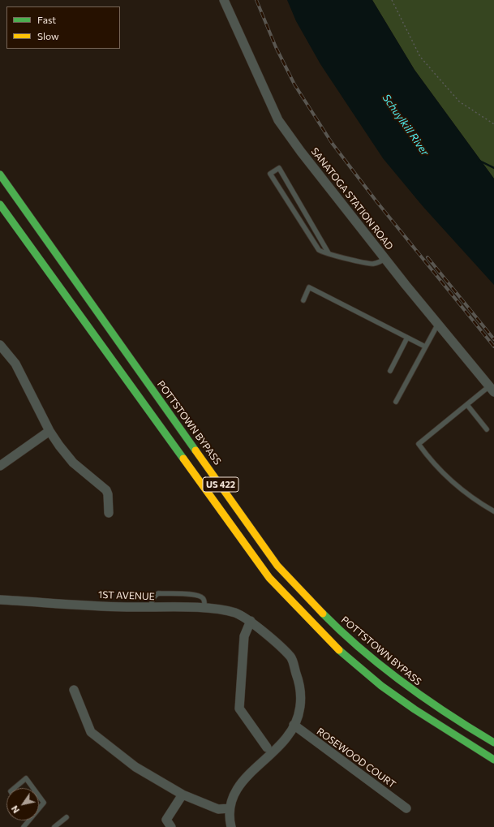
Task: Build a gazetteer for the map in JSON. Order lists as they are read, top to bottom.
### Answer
{
  "streets": {
    "highway": ["POTTSTOWN BYPASS", "US 422"],
    "street": ["SANATOGA STATION ROAD", "1ST AVENUE", "ROSEWOOD COURT"]
  },
  "crossings": [
    ["1ST AVENUE", "ROSEWOOD COURT"]
  ],
  "water": ["Schuylkill River"],
  "legend": ["Fast", "Slow"],
  "north": "bottom left"
}
